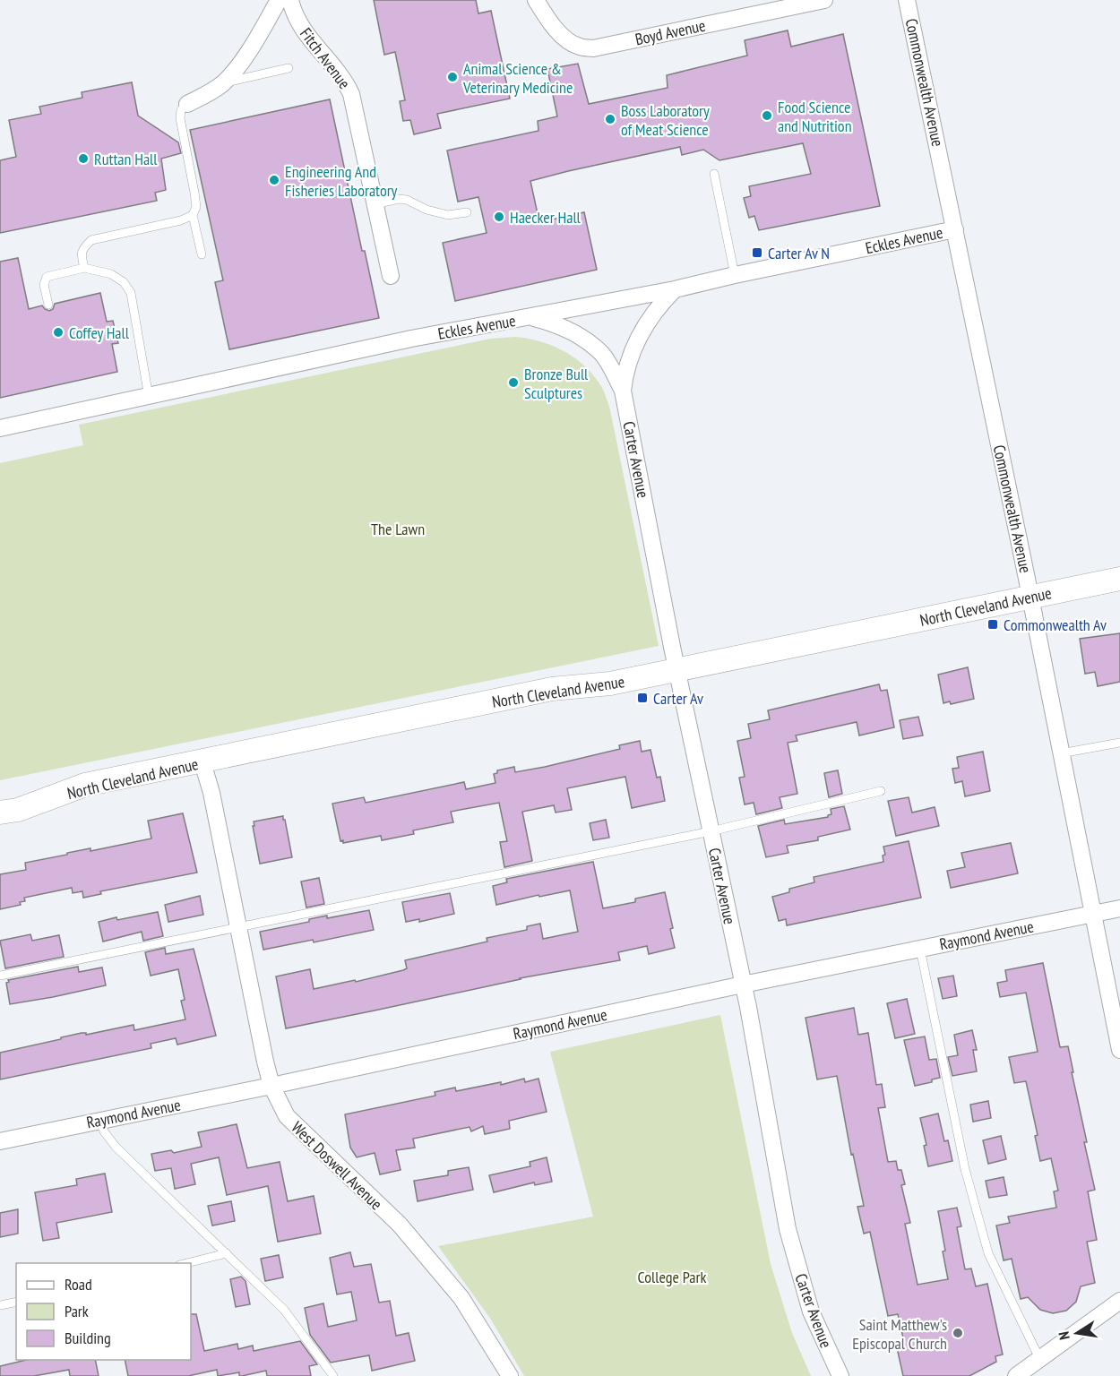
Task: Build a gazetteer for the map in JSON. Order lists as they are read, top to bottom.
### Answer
{
  "streets": {
    "main road": ["North Cleveland Avenue"],
    "street": [
      "Boyd Avenue",
      "Fitch Avenue",
      "Commonwealth Avenue",
      "Eckles Avenue",
      "Carter Avenue",
      "Raymond Avenue",
      "West Doswell Avenue"
    ]
  },
  "crossings": [
    ["Commonwealth Avenue", "Eckles Avenue"],
    ["Commonwealth Avenue", "North Cleveland Avenue"],
    ["Commonwealth Avenue", "Raymond Avenue"],
    ["Eckles Avenue", "Carter Avenue"],
    ["Carter Avenue", "North Cleveland Avenue"],
    ["Carter Avenue", "Raymond Avenue"],
    ["North Cleveland Avenue", "West Doswell Avenue"],
    ["Raymond Avenue", "West Doswell Avenue"]
  ],
  "parks": ["The Lawn", "College Park"],
  "places": {
    "other": [
      "Animal Science & Veterinary Medicine",
      "Food Science and Nutrition",
      "Boss Laboratory of Meat Science",
      "Ruttan Hall",
      "Engineering And Fisheries Laboratory",
      "Haecker Hall",
      "Coffey Hall",
      "Bronze Bull Sculptures",
      "Saint Matthew's Episcopal Church"
    ],
    "transit": ["Carter Av N", "Commonwealth Av", "Carter Av"]
  },
  "legend": ["Road", "Park", "Building"],
  "north": "left"
}
